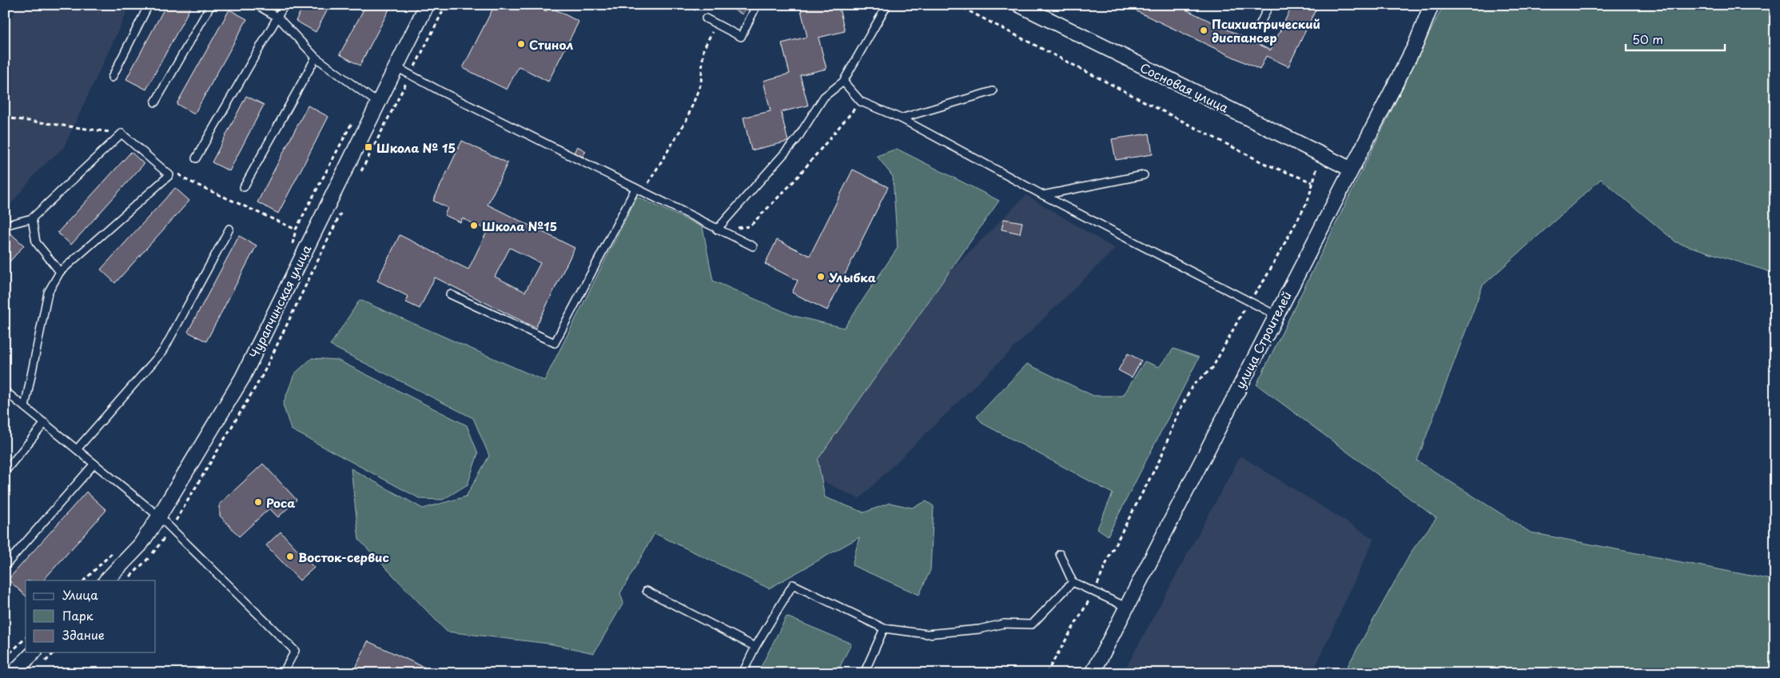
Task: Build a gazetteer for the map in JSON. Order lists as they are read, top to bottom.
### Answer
{
  "streets": {
    "street": ["Сосновая улица", "Чурапчинская улица", "улица Строителей"]
  },
  "crossings": [
    ["Сосновая улица", "улица Строителей"]
  ],
  "places": {
    "other": [
      "Психиатрический диспансер",
      "Стинол",
      "Школа №15",
      "Улыбка",
      "Роса",
      "Восток-сервис"
    ],
    "transit": ["Школа № 15"]
  },
  "legend": ["Улица", "Парк", "Здание"],
  "scale_bar": "50 m"
}
